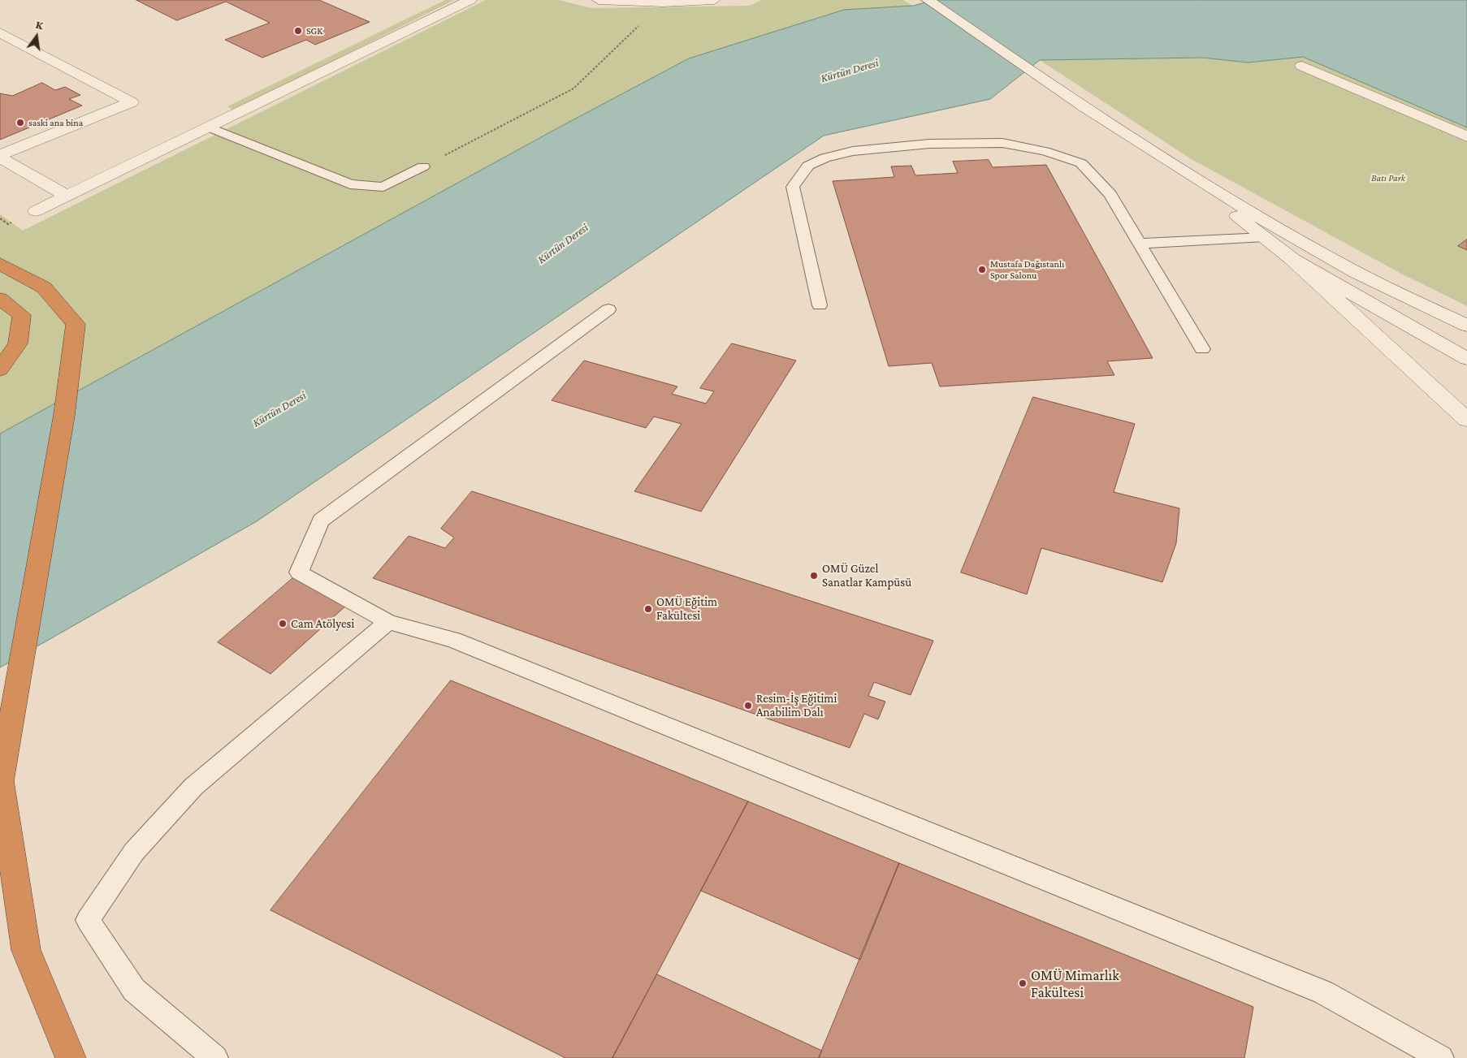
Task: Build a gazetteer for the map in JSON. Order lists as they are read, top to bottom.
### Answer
{
  "water": ["Kürtün Deresi"],
  "parks": ["Batı Park"],
  "places": [
    "SGK",
    "saski ana bina",
    "Mustafa Dağıstanlı Spor Salonu",
    "OMÜ Güzel Sanatlar Kampüsü",
    "OMÜ Eğitim Fakültesi",
    "Cam Atölyesi",
    "Resim-İş Eğitimi Anabilim Dalı",
    "OMÜ Mimarlık Fakültesi"
  ],
  "north": "top"
}
